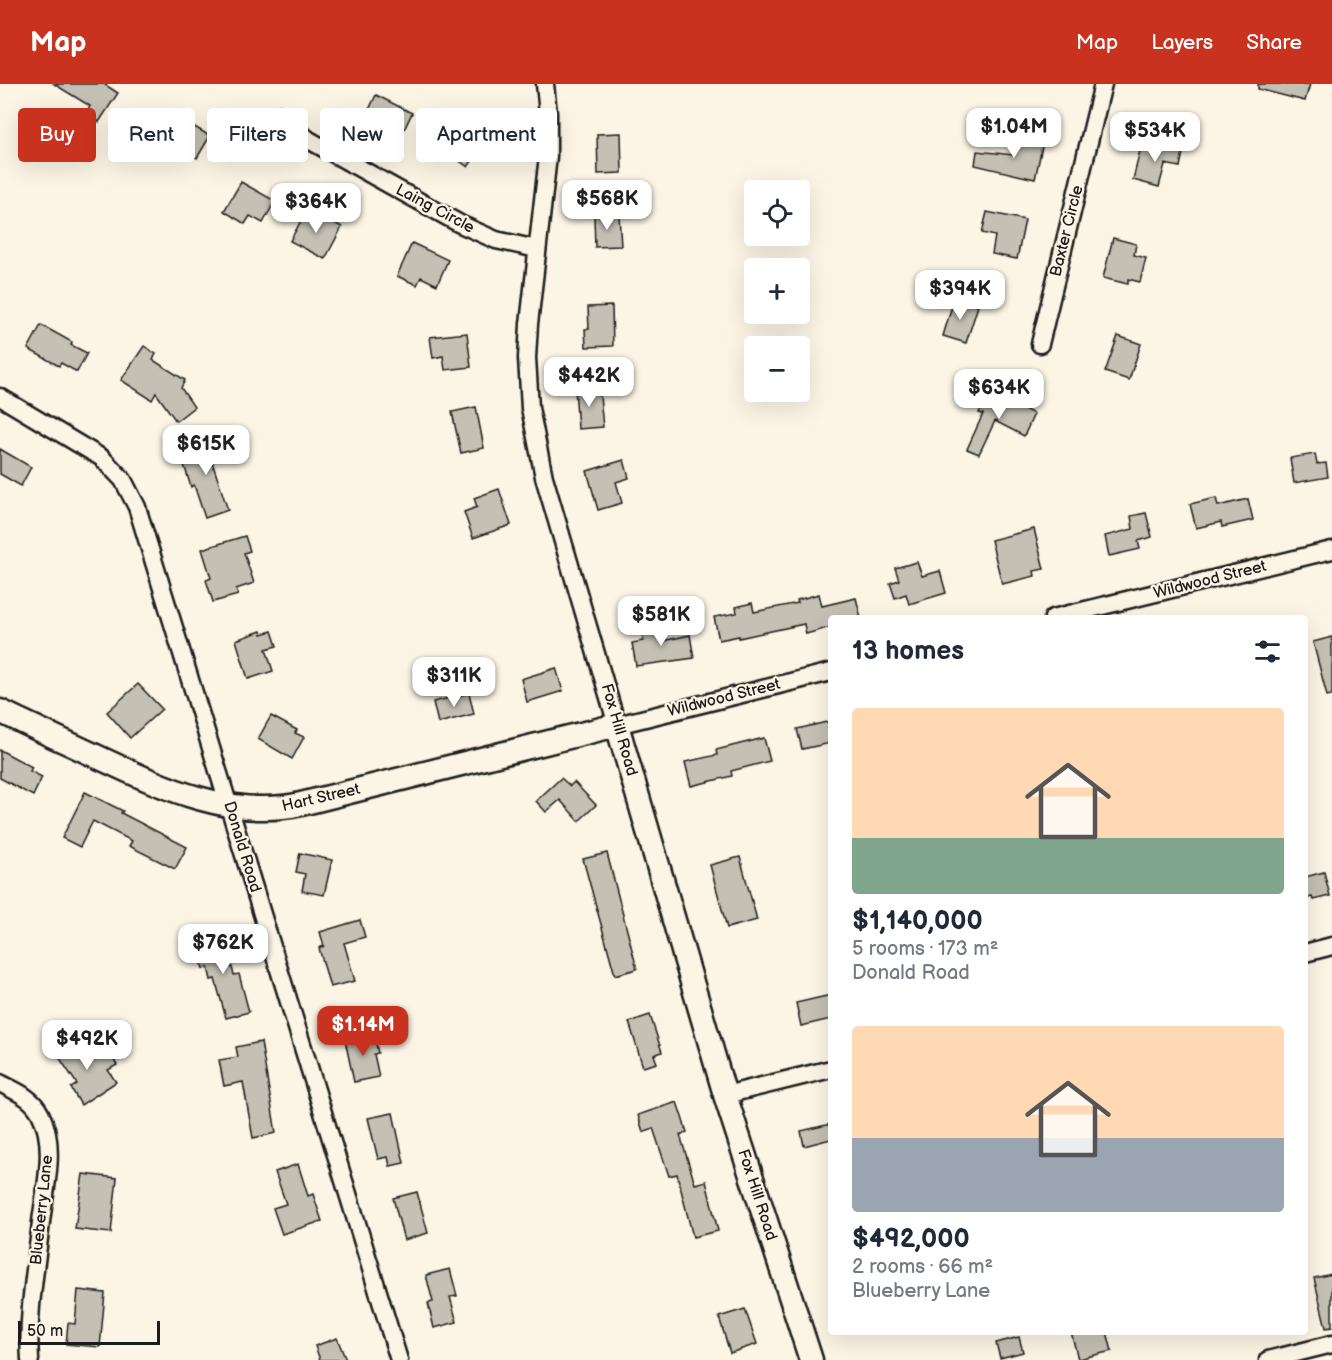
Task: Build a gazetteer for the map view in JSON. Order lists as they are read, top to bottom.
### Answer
{
  "streets": {
    "street": [
      "Laing Circle",
      "Baxter Circle",
      "Wildwood Street",
      "Fox Hill Road",
      "Hart Street",
      "Donald Road",
      "Blueberry Lane"
    ]
  },
  "crossings": [
    ["Laing Circle", "Fox Hill Road"],
    ["Wildwood Street", "Fox Hill Road"],
    ["Wildwood Street", "Hart Street"],
    ["Fox Hill Road", "Hart Street"],
    ["Hart Street", "Donald Road"]
  ],
  "scale_bar": "50 m",
  "page": {
    "header": "Map",
    "nav": ["Map", "Layers", "Share"],
    "price": [
      "$1.04M",
      "$534K",
      "$568K",
      "$364K",
      "$394K",
      "$442K",
      "$634K",
      "$615K",
      "$581K",
      "$311K",
      "$762K",
      "$1.14M",
      "$492K"
    ],
    "chip": [
      "Buy",
      "Rent",
      "Filters",
      "New",
      "Apartment"
    ],
    "map_buttons": ["+", "−"],
    "heading": "13 homes",
    "list": [
      {
        "name": "$1,140,000",
        "note": "5 rooms · 173 m² · Donald Road"
      },
      {
        "name": "$492,000",
        "note": "2 rooms · 66 m² · Blueberry Lane"
      }
    ],
    "scale": "50 m"
  }
}
